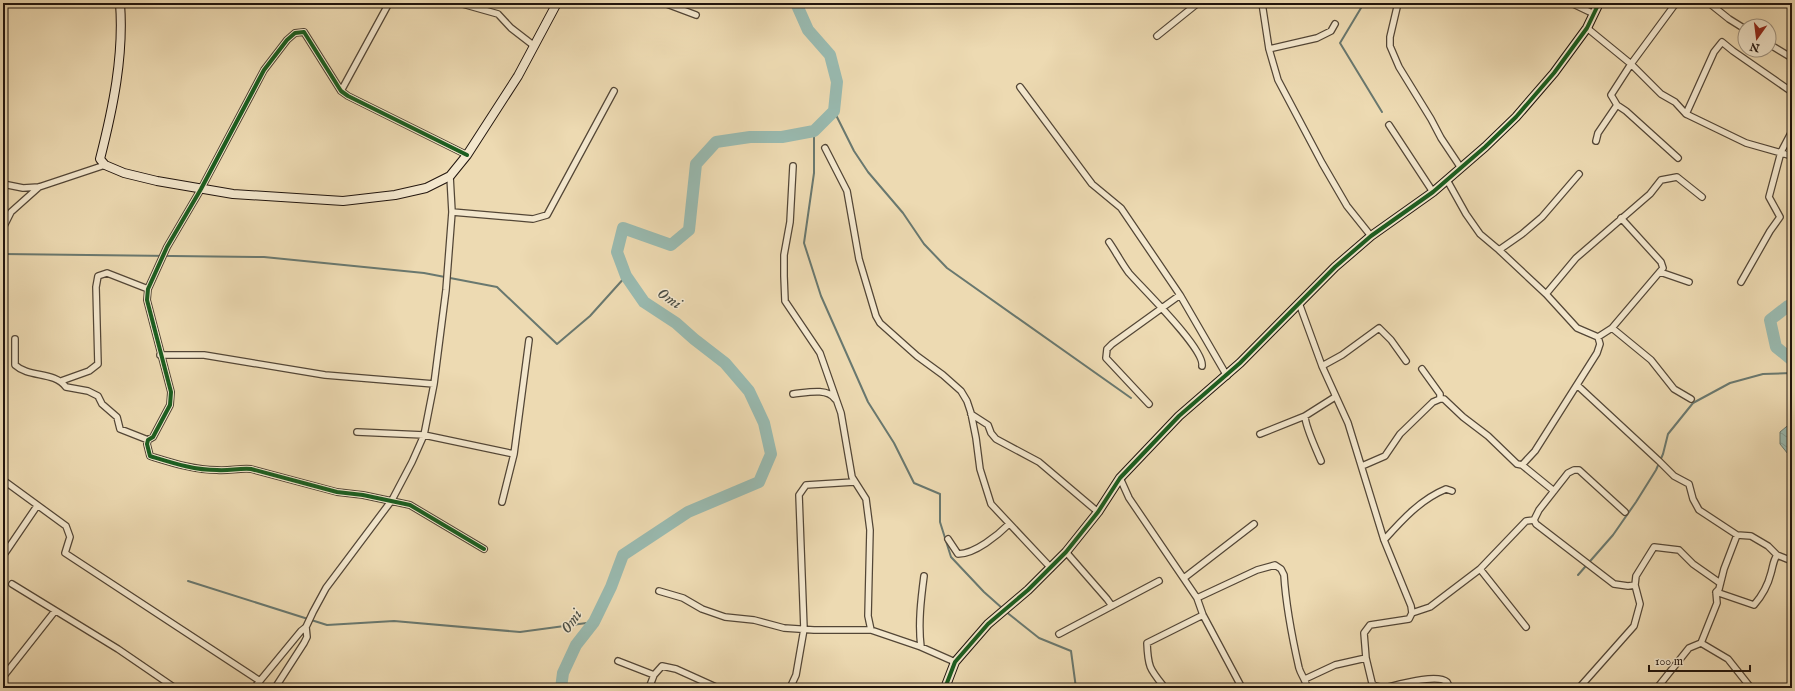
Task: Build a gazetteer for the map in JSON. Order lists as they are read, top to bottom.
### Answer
{
  "water": ["Omi"],
  "scale_bar": "100 m",
  "north": "bottom"
}
